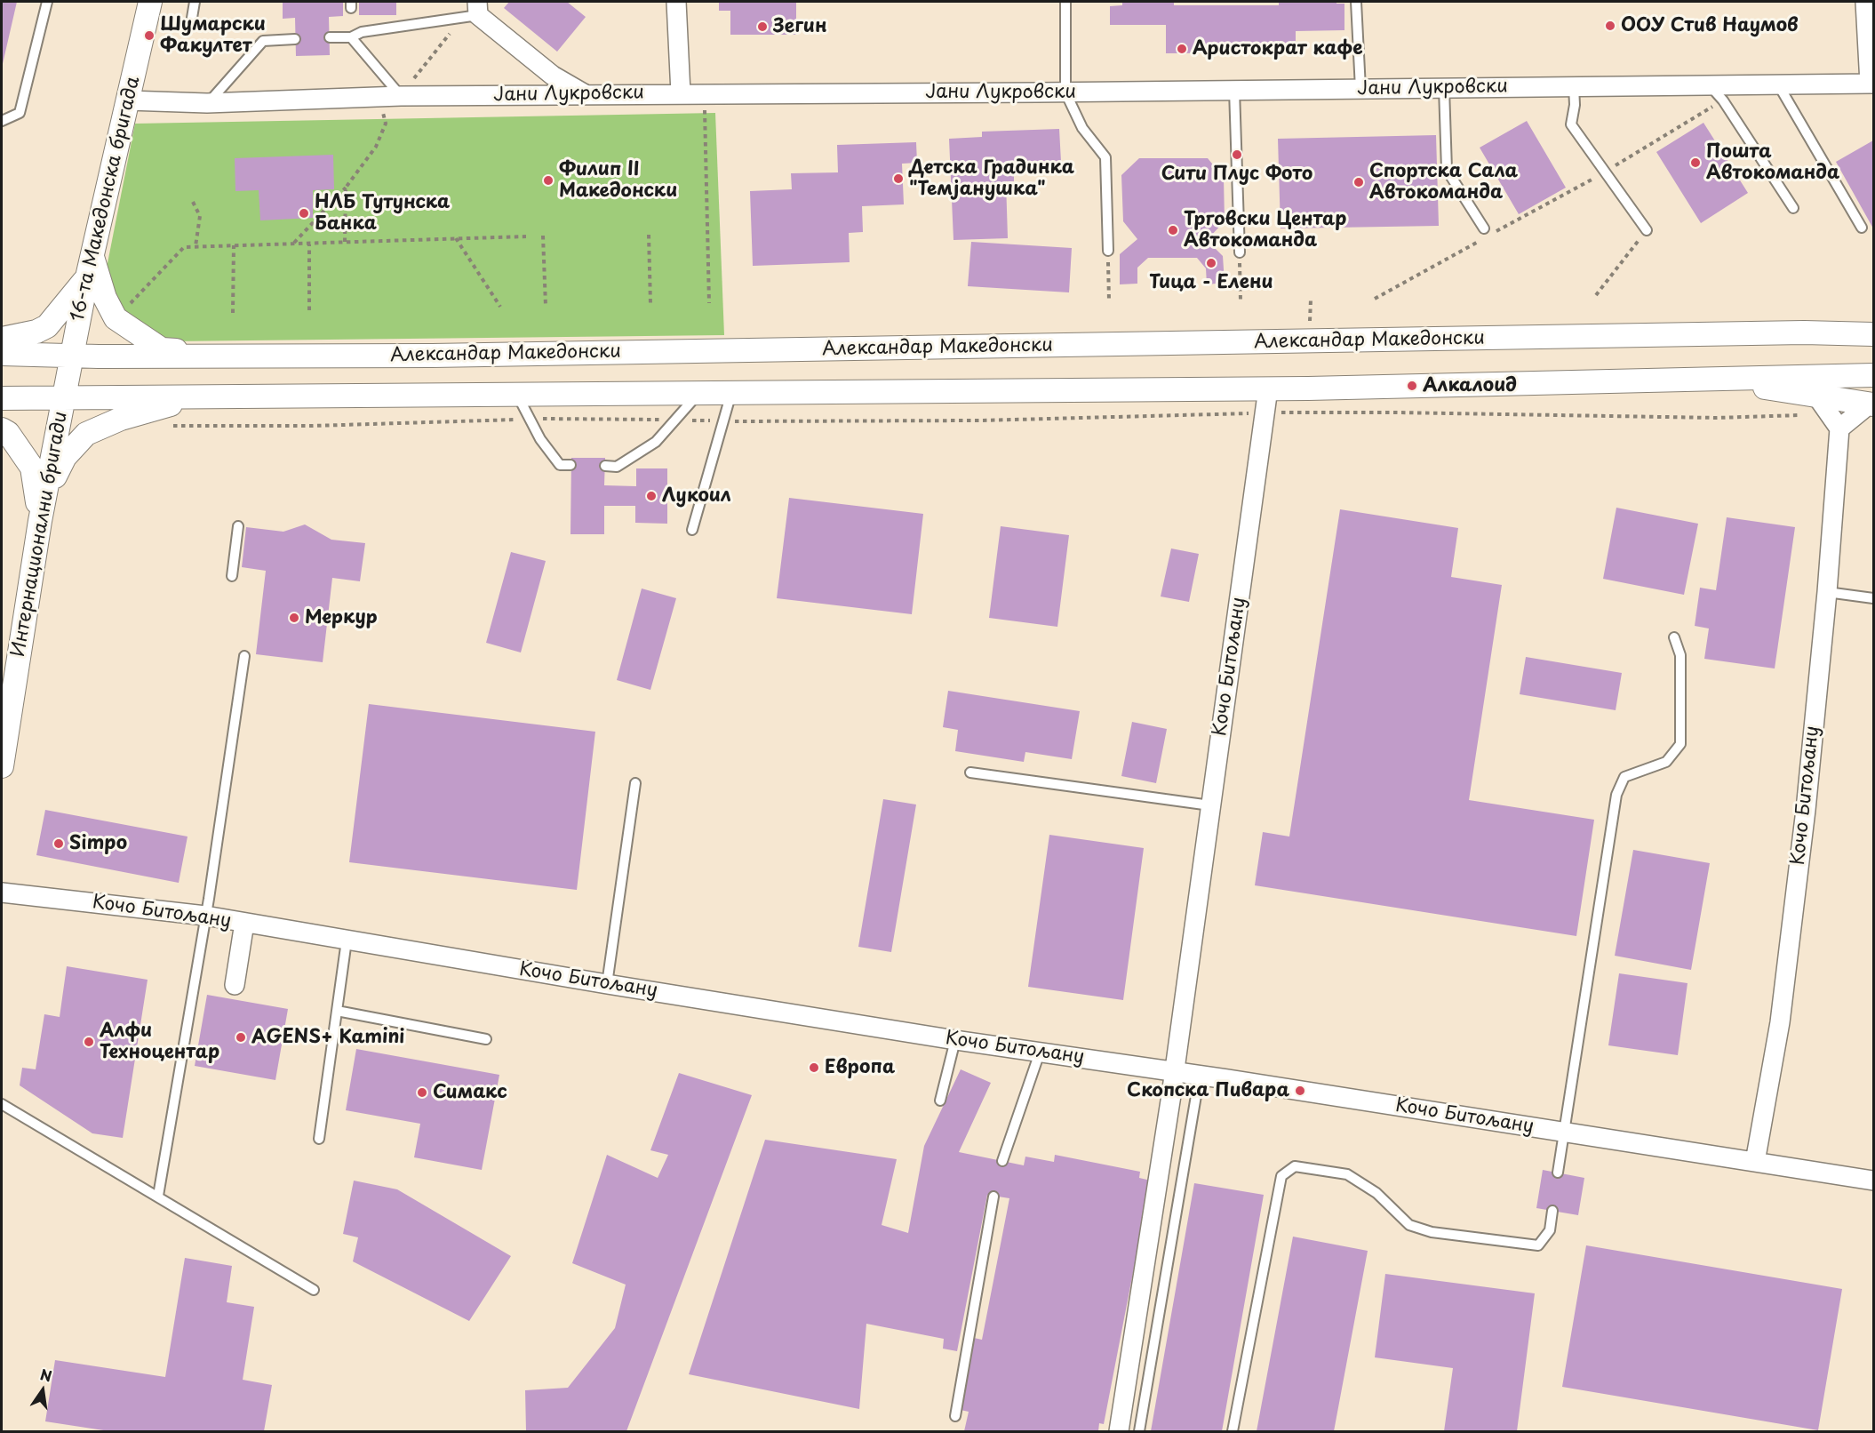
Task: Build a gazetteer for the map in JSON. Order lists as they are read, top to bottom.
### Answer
{
  "streets": {
    "street": [
      "Јани Лукровски",
      "16-та Македонска бригада",
      "Александар Македонски",
      "Интернационални бригади",
      "Кочо Битољану"
    ]
  },
  "crossings": [
    ["Јани Лукровски", "16-та Македонска бригада"],
    ["16-та Македонска бригада", "Александар Македонски"],
    ["16-та Македонска бригада", "Интернационални бригади"],
    ["Александар Македонски", "Интернационални бригади"],
    ["Александар Македонски", "Кочо Битољану"]
  ],
  "places": [
    "ООУ Стив Наумов",
    "Зегин",
    "Шумарски Факултет",
    "Аристократ кафе",
    "Сити Плус Фото",
    "Пошта Автокоманда",
    "Детска Градинка \"Темјанушка\"",
    "Филип II Македонски",
    "Спортска Сала Автокоманда",
    "НЛБ Тутунска Банка",
    "Трговски Центар Автокоманда",
    "Тица - Елени",
    "Алкалоид",
    "Лукоил",
    "Меркур",
    "Simpo",
    "AGENS+ Kamini",
    "Алфи Техноцентар",
    "Европа",
    "Скопска Пивара",
    "Симакс"
  ],
  "north": "top"
}
